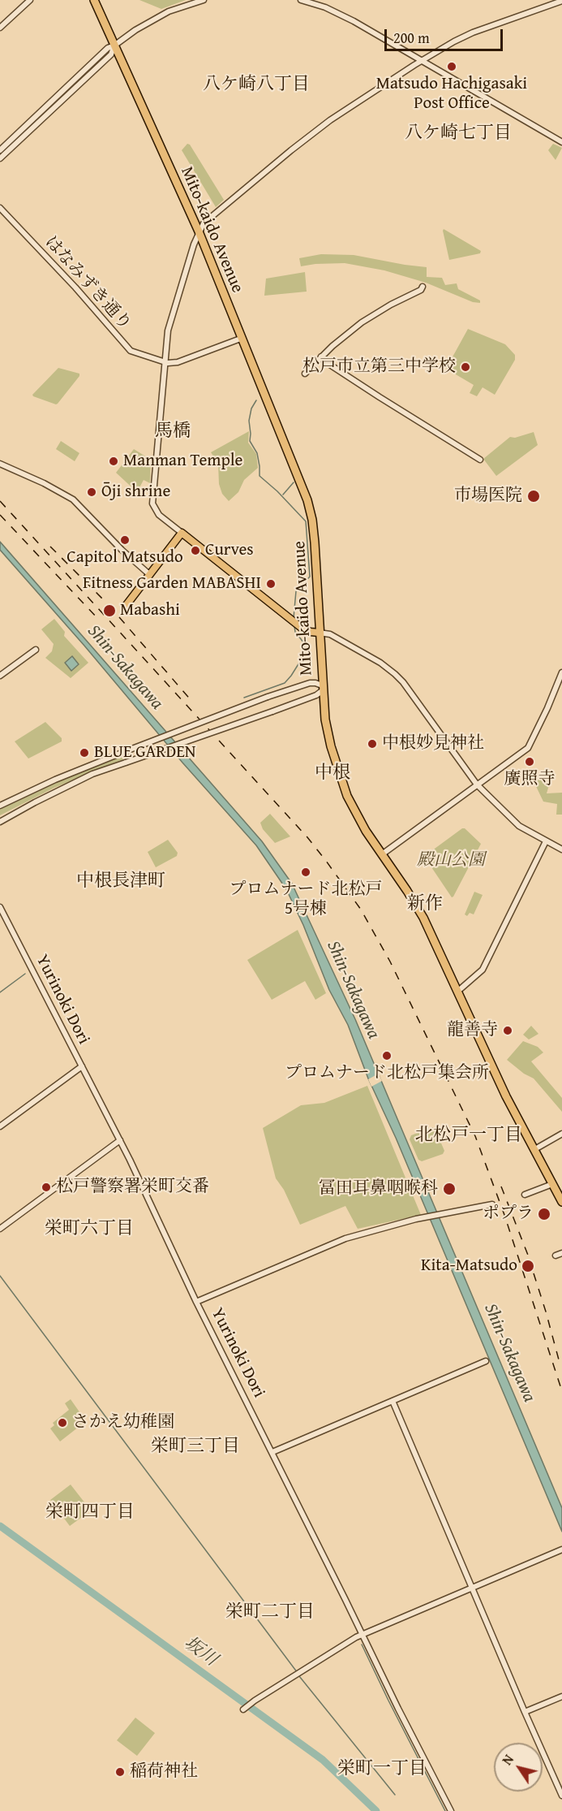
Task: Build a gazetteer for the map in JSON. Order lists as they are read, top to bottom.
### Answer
{
  "streets": {
    "highway": ["Mito-kaido Avenue"],
    "street": ["はなみずき通り", "Yurinoki Dori"]
  },
  "districts": [
    "八ケ崎八丁目",
    "八ケ崎七丁目",
    "馬橋",
    "中根",
    "中根長津町",
    "新作",
    "北松戸一丁目",
    "栄町六丁目",
    "栄町三丁目",
    "栄町四丁目",
    "栄町二丁目",
    "栄町一丁目"
  ],
  "water": ["Shin-Sakagawa", "坂川"],
  "parks": ["殿山公園"],
  "places": [
    "Matsudo Hachigasaki Post Office",
    "松戸市立第三中学校",
    "Manman Temple",
    "Ōji shrine",
    "市場医院",
    "Capitol Matsudo",
    "Curves",
    "Fitness Garden MABASHI",
    "Mabashi",
    "中根妙見神社",
    "BLUE GARDEN",
    "廣照寺",
    "プロムナード北松戸 5号棟",
    "龍善寺",
    "プロムナード北松戸集会所",
    "松戸警察署栄町交番",
    "冨田耳鼻咽喉科",
    "ポプラ",
    "Kita-Matsudo",
    "さかえ幼稚園",
    "稲荷神社"
  ],
  "scale_bar": "200 m",
  "north": "top left"
}
